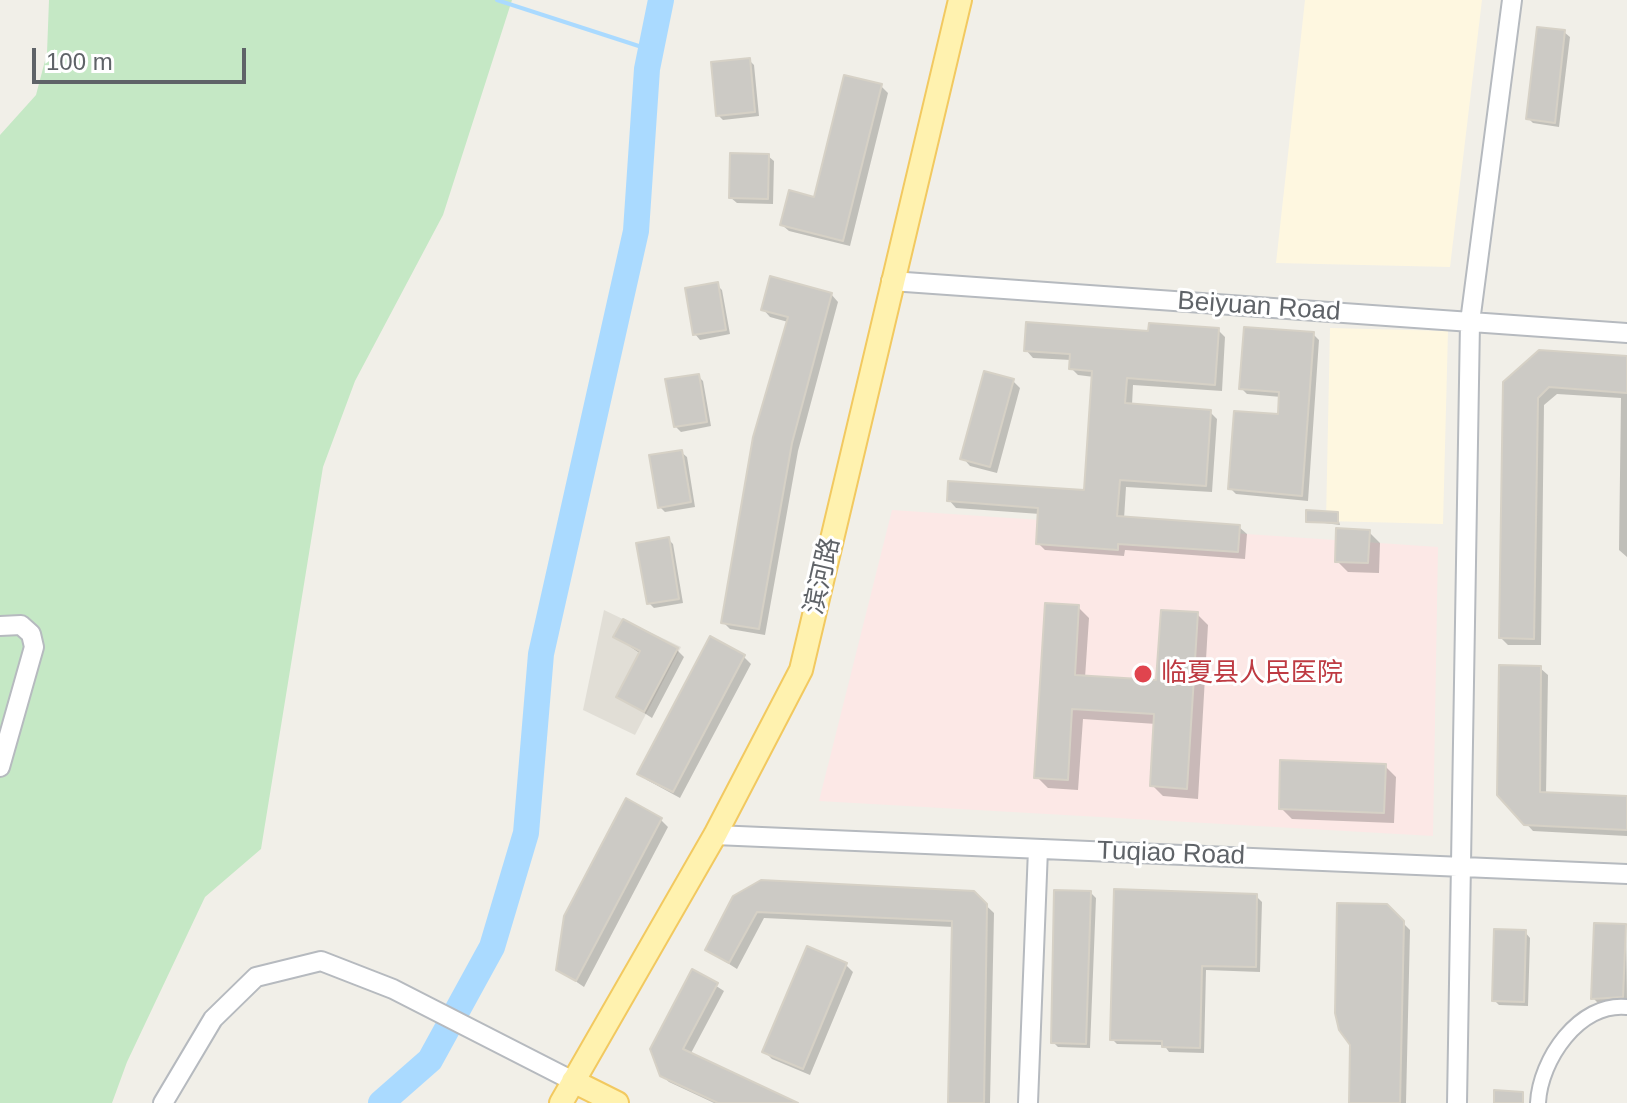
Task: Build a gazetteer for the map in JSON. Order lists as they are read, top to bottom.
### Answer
{
  "streets": {
    "main road": ["滨河路"],
    "street": ["Beiyuan Road", "Tuqiao Road"]
  },
  "crossings": [
    ["Beiyuan Road", "滨河路"],
    ["滨河路", "Tuqiao Road"]
  ],
  "places": ["临夏县人民医院"],
  "scale_bar": "100 m"
}
